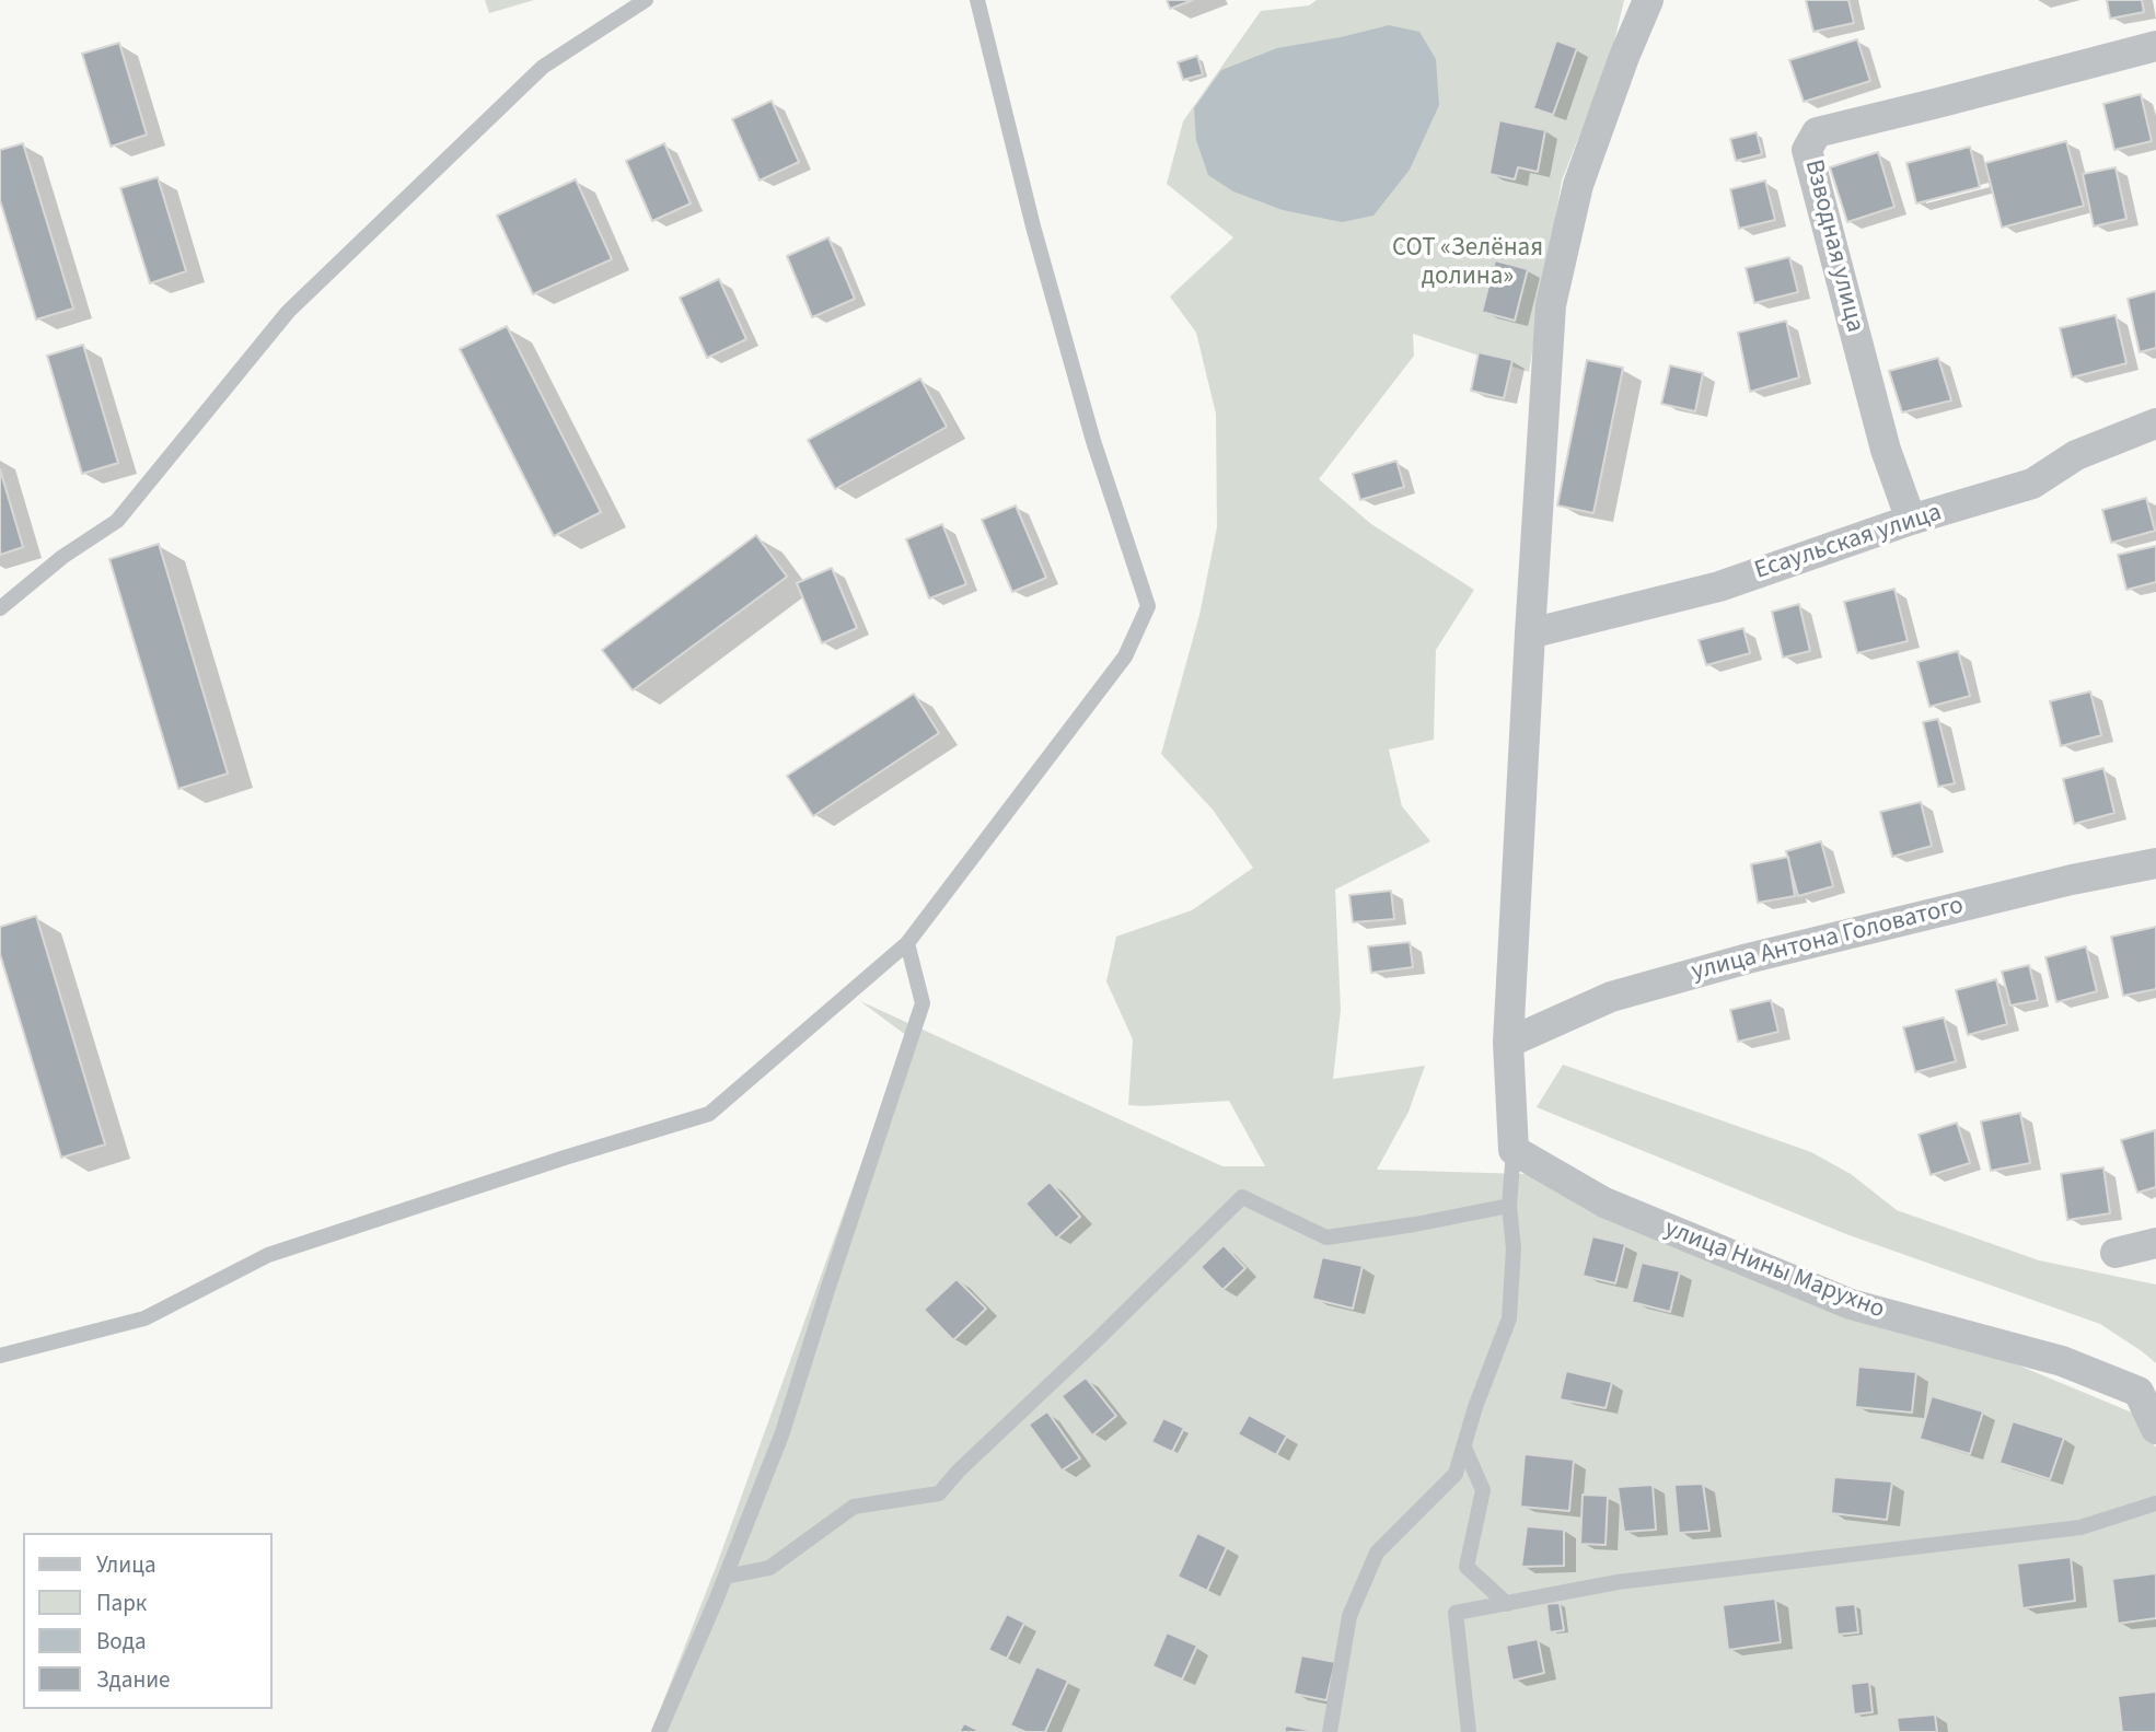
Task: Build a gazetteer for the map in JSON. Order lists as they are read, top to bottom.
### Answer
{
  "streets": {
    "street": [
      "Взводная улица",
      "Есаульская улица",
      "улица Антона Головатого",
      "улица Нины Марухно"
    ]
  },
  "crossings": [
    ["Взводная улица", "Есаульская улица"]
  ],
  "parks": ["СОТ «Зелёная долина»"],
  "legend": [
    "Улица",
    "Парк",
    "Вода",
    "Здание"
  ]
}
